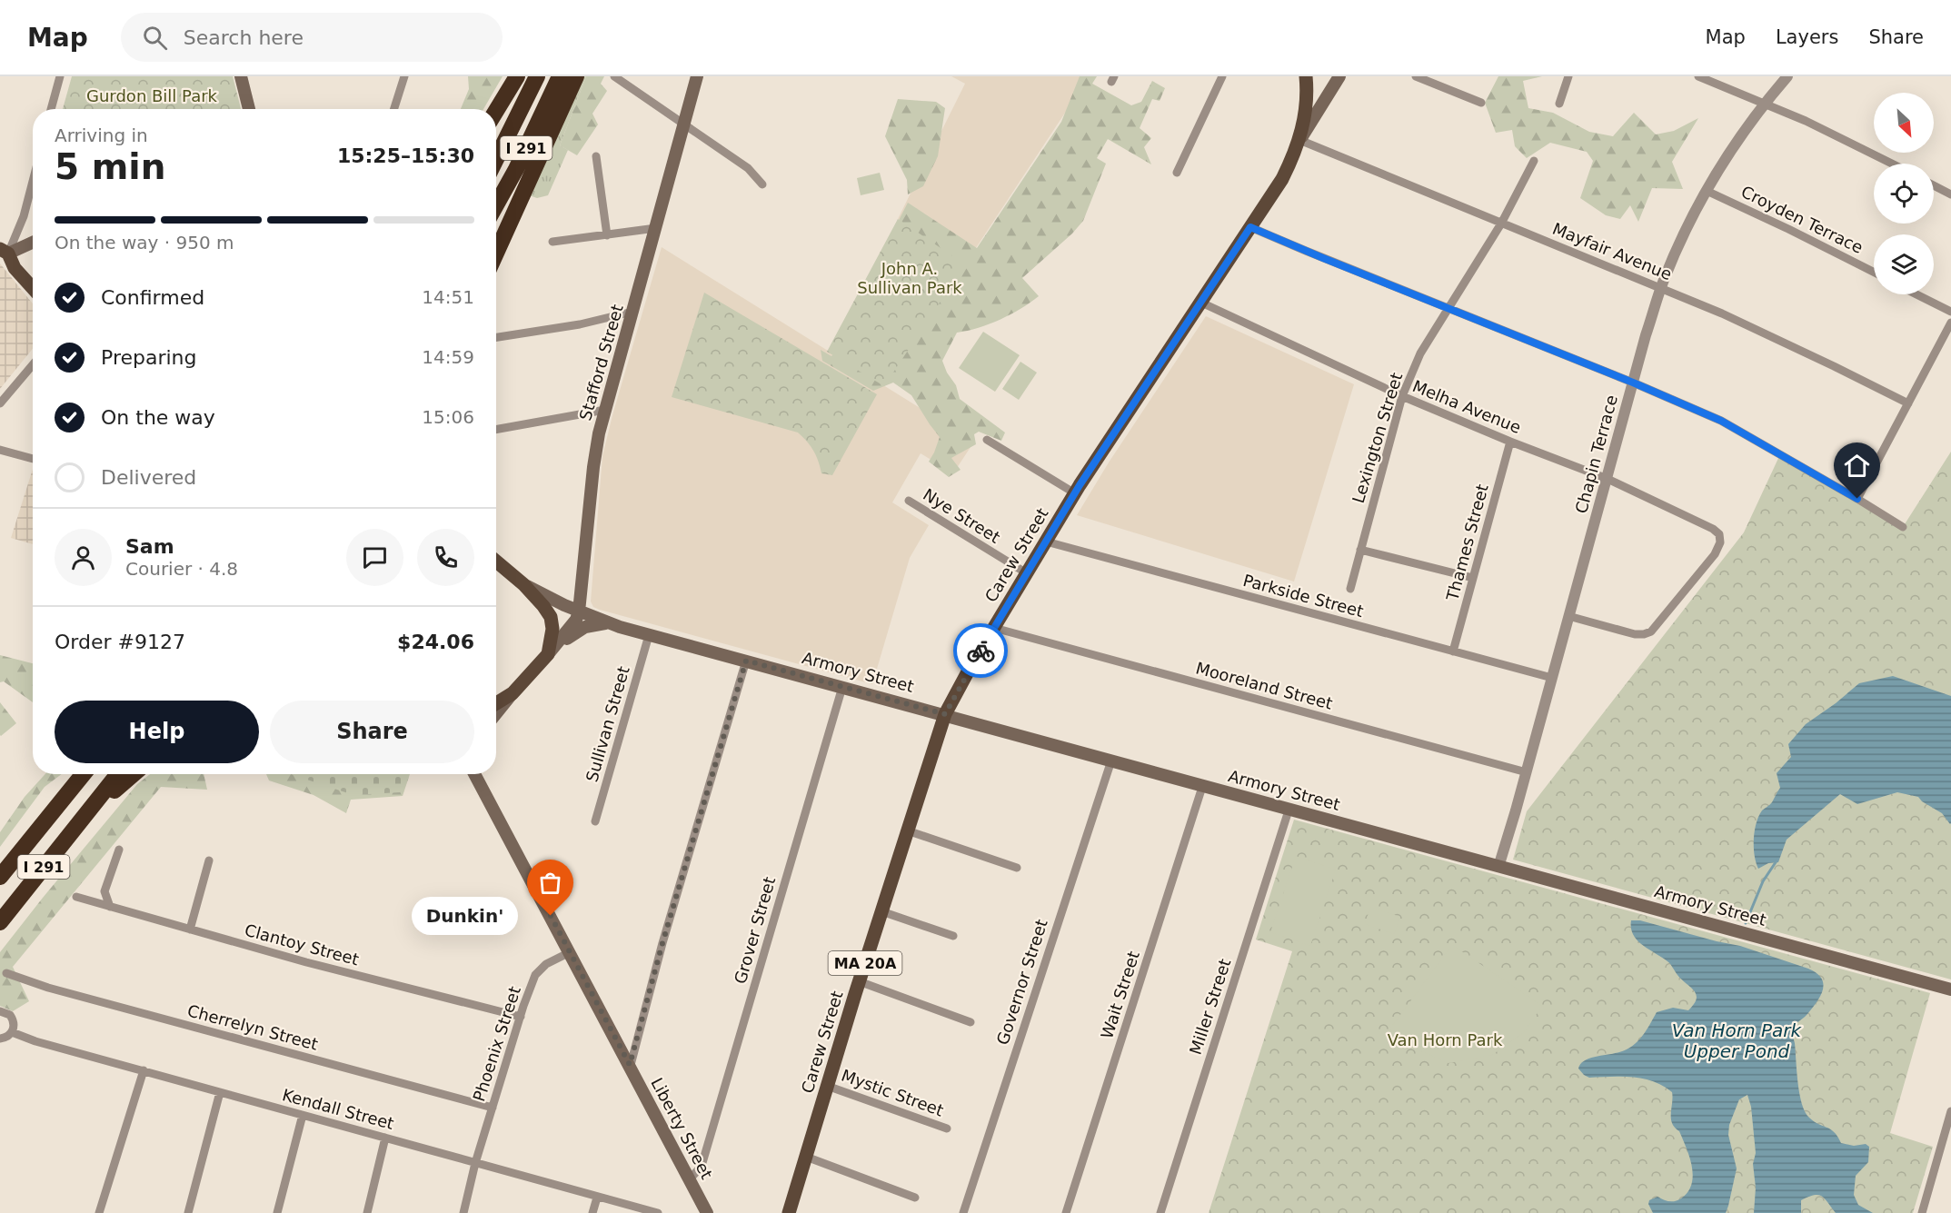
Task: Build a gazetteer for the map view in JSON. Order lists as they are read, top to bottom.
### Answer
{
  "streets": {
    "highway": ["I 291"],
    "main road": [
      "Stafford Street",
      "Carew Street",
      "Armory Street",
      "MA 20A",
      "Liberty Street"
    ],
    "street": [
      "Croyden Terrace",
      "Mayfair Avenue",
      "Melha Avenue",
      "Lexington Street",
      "Chapin Terrace",
      "Nye Street",
      "Thames Street",
      "Parkside Street",
      "Mooreland Street",
      "Sullivan Street",
      "Grover Street",
      "Clantoy Street",
      "Governor Street",
      "Wait Street",
      "Miller Street",
      "Cherrelyn Street",
      "Phoenix Street",
      "Mystic Street",
      "Kendall Street"
    ]
  },
  "crossings": [
    ["Croyden Terrace", "Chapin Terrace"],
    ["Mayfair Avenue", "Lexington Street"],
    ["Mayfair Avenue", "Chapin Terrace"],
    ["Mayfair Avenue", "Carew Street"],
    ["Stafford Street", "Armory Street"],
    ["Melha Avenue", "Lexington Street"],
    ["Melha Avenue", "Chapin Terrace"],
    ["Melha Avenue", "Thames Street"],
    ["Melha Avenue", "Carew Street"],
    ["Chapin Terrace", "Parkside Street"],
    ["Chapin Terrace", "Armory Street"],
    ["Chapin Terrace", "Mooreland Street"],
    ["Nye Street", "Carew Street"],
    ["Thames Street", "Parkside Street"],
    ["Carew Street", "Parkside Street"],
    ["Carew Street", "Armory Street"],
    ["Carew Street", "Mooreland Street"],
    ["Carew Street", "Mystic Street"],
    ["Armory Street", "Sullivan Street"],
    ["Armory Street", "Grover Street"],
    ["Armory Street", "Governor Street"],
    ["Armory Street", "Wait Street"],
    ["Armory Street", "Miller Street"],
    ["Grover Street", "Liberty Street"],
    ["Clantoy Street", "Phoenix Street"],
    ["Cherrelyn Street", "Phoenix Street"],
    ["Phoenix Street", "Kendall Street"],
    ["Phoenix Street", "Liberty Street"]
  ],
  "water": ["Van Horn Park Upper Pond"],
  "parks": ["Gurdon Bill Park", "John A. Sullivan Park", "Van Horn Park"],
  "places": ["Dunkin'"],
  "north": "bottom right",
  "page": {
    "header": "Map",
    "search": "Search here",
    "nav": ["Map", "Layers", "Share"],
    "heading": ["5 min", "Arriving in", "15:25–15:30"],
    "panel": [
      "Sam",
      "Courier · 4.8",
      "Order #9127",
      "$24.06"
    ],
    "bar": "On the way · 950 m",
    "list": [
      ["Confirmed", "14:51"],
      ["Preparing", "14:59"],
      ["On the way", "15:06"],
      "Delivered"
    ],
    "buttons": ["Help", "Share"],
    "bubble": "Dunkin'"
  }
}
